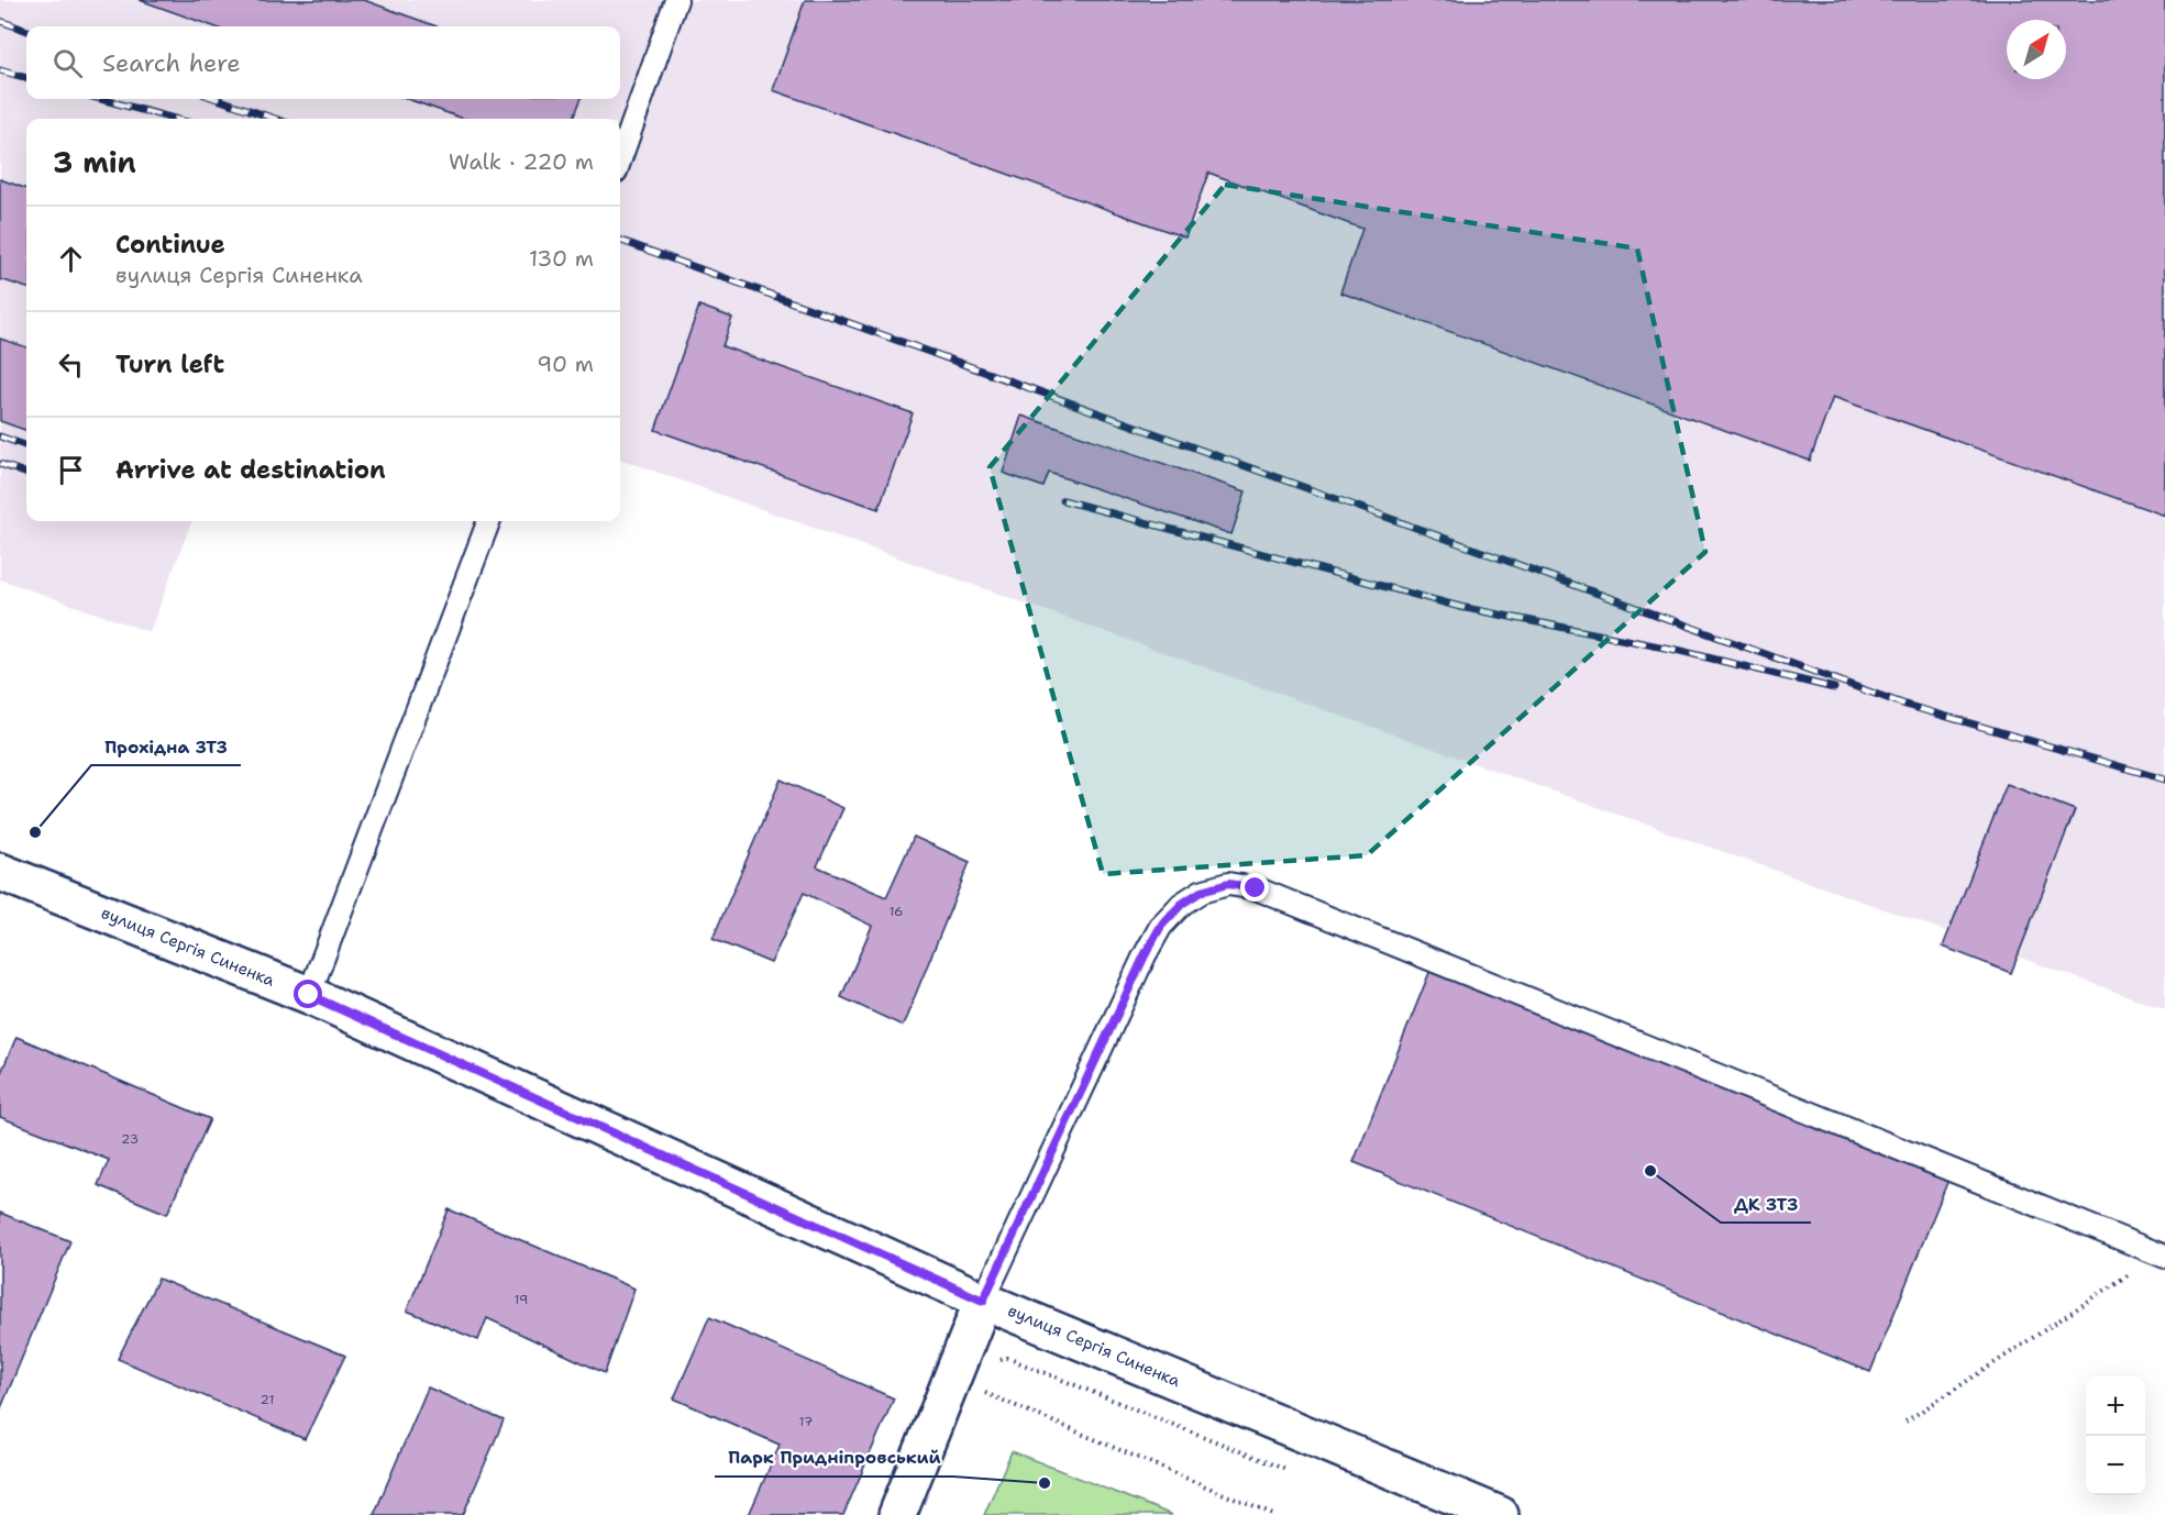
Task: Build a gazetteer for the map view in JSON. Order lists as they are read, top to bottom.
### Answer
{
  "streets": {
    "street": ["вулиця Сергія Синенка"]
  },
  "places": ["Прохідна ЗТЗ", "ДК ЗТЗ", "Парк Придніпровський"],
  "house_numbers": [
    "16",
    "23",
    "19",
    "21",
    "17"
  ],
  "north": "top right",
  "page": {
    "search": "Search here",
    "heading": ["3 min", "Walk · 220 m"],
    "list": [
      ["Continue", "вулиця Сергія Синенка", "130 m"],
      ["Turn left", "90 m"],
      "Arrive at destination"
    ],
    "map_buttons": ["+", "−"]
  }
}
